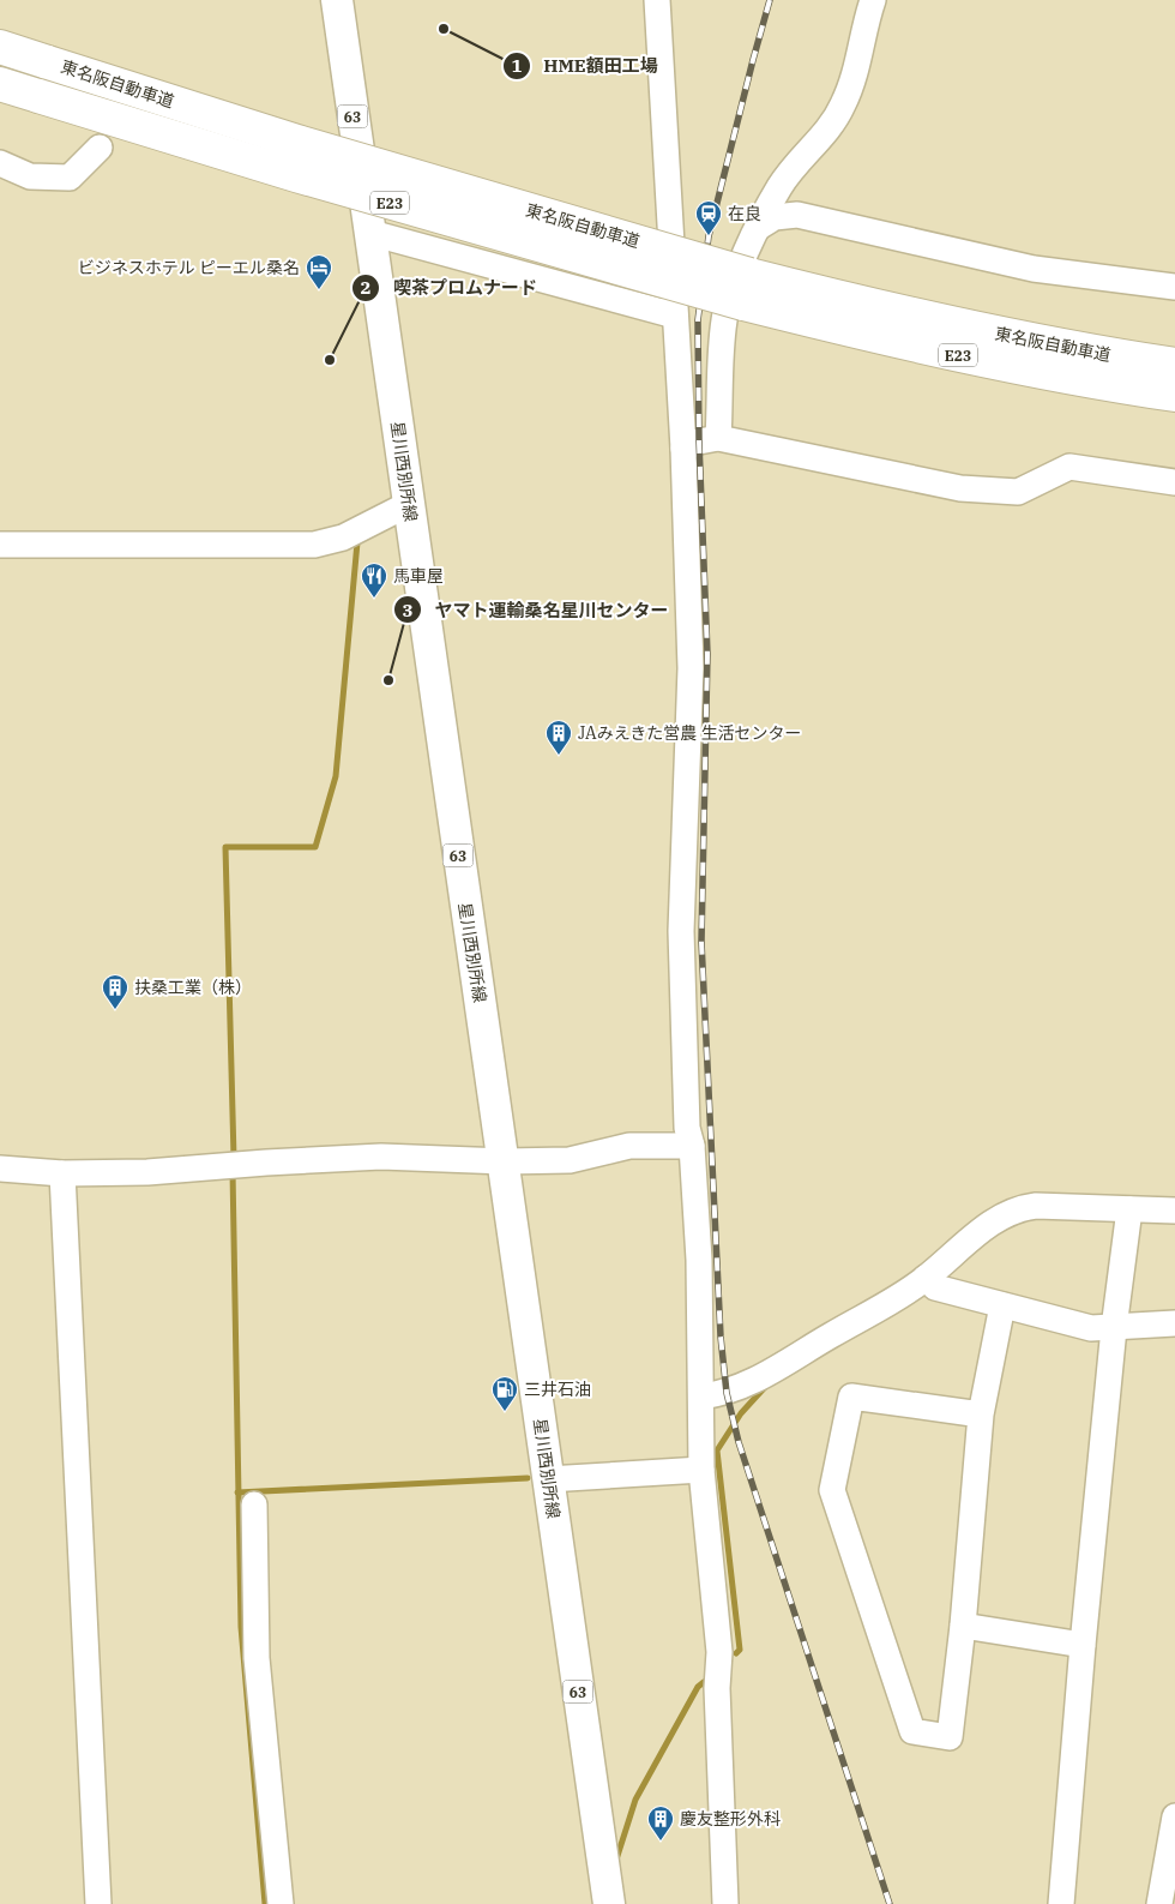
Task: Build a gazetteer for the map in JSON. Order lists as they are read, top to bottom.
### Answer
{
  "streets": {
    "highway": ["東名阪自動車道", "E23"],
    "main road": ["63", "星川西別所線"]
  },
  "places": {
    "other": ["HME額田工場", "喫茶プロムナード", "ヤマト運輸桑名星川センター"],
    "station": ["在良"],
    "hotel": ["ビジネスホテル ピーエル桑名"],
    "restaurant": ["馬車屋"],
    "building": ["JAみえきた営農 生活センター", "扶桑工業（株）", "慶友整形外科"],
    "fuel station": ["三井石油"]
  }
}
